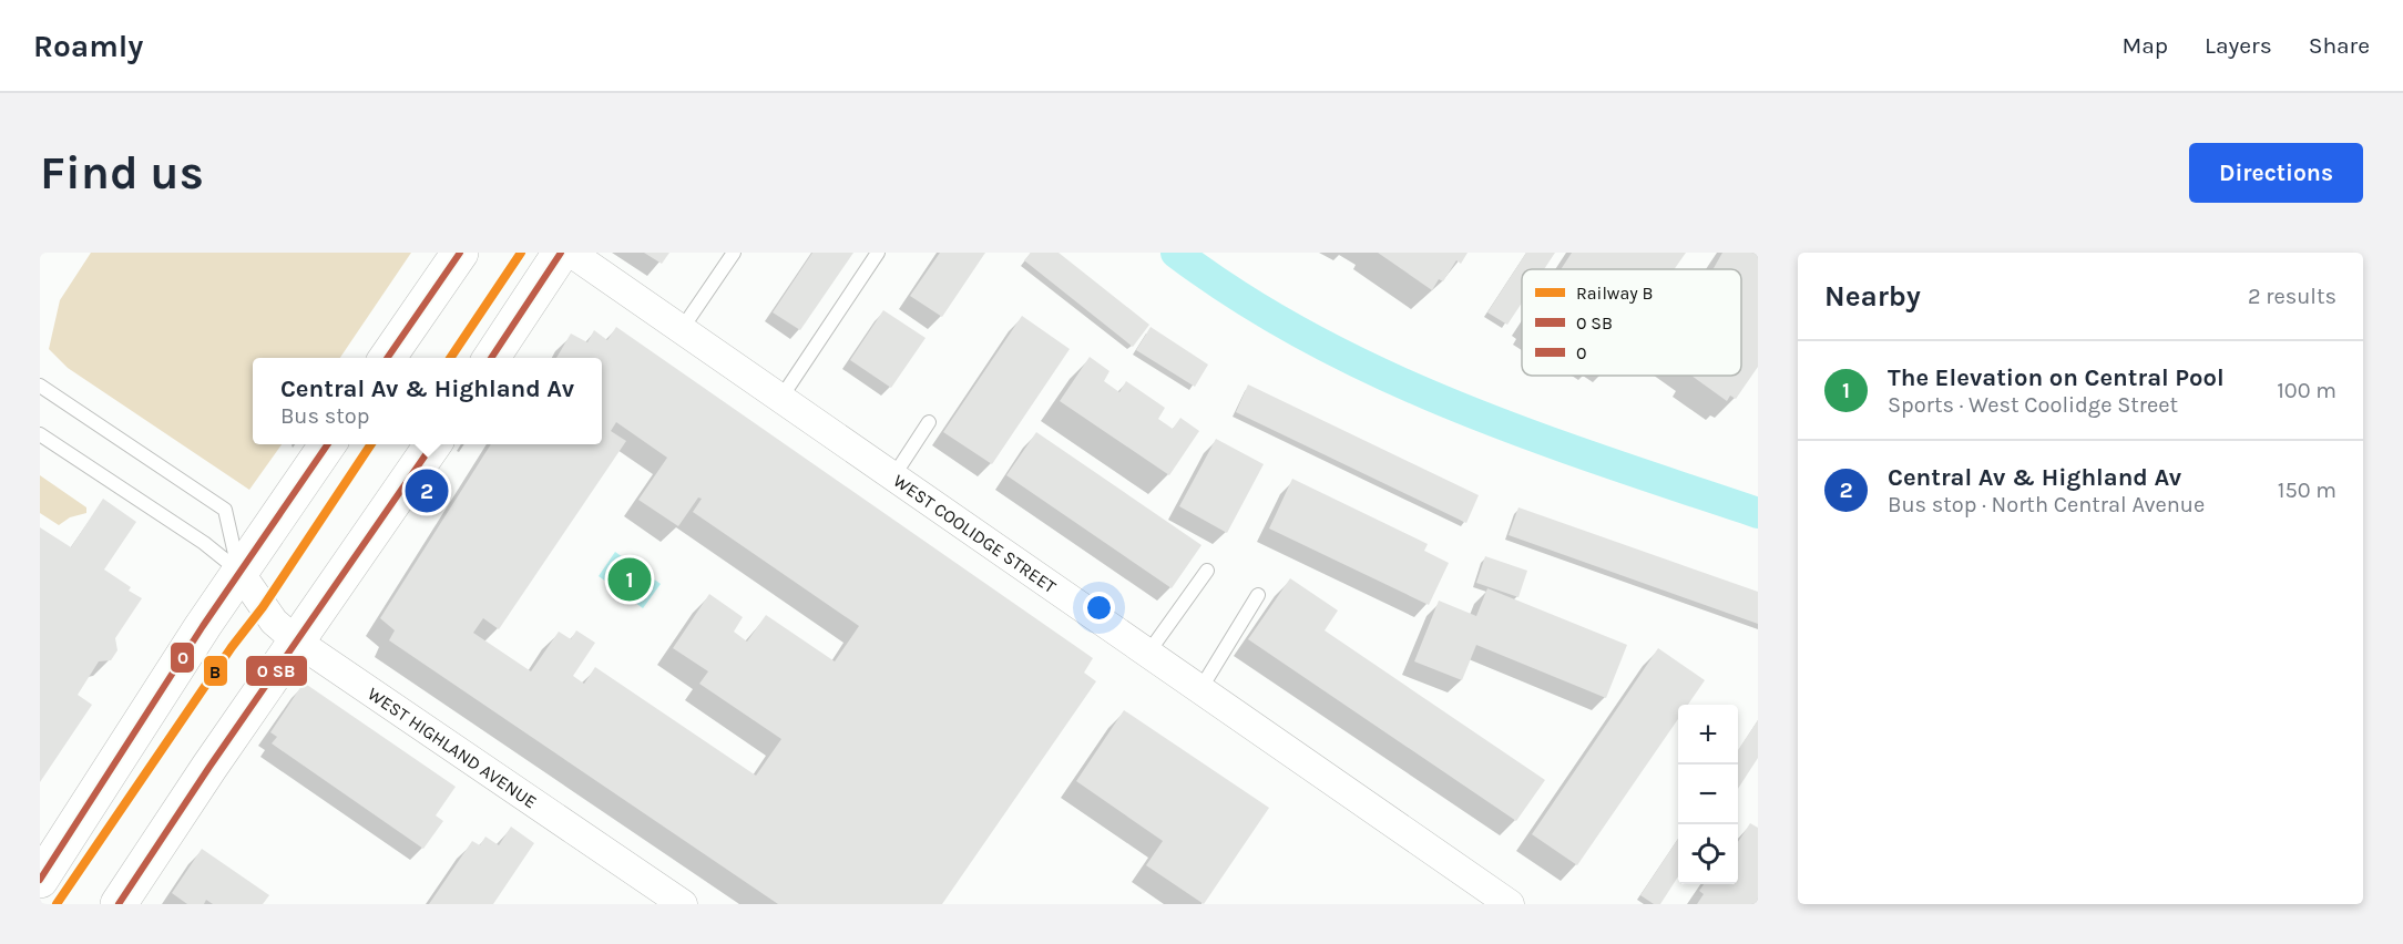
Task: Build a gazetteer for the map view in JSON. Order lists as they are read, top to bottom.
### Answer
{
  "streets": {
    "street": ["WEST COOLIDGE STREET", "WEST HIGHLAND AVENUE"]
  },
  "lines": ["rail line B", "transit line 0"],
  "legend": ["Railway B", "0 SB", "0"],
  "page": {
    "header": "Roamly",
    "nav": ["Map", "Layers", "Share"],
    "buttons": "Directions",
    "title": "Find us",
    "heading": ["Nearby", "2 results"],
    "list": [
      {
        "mark": "1",
        "name": "The Elevation on Central Pool",
        "note": "Sports · West Coolidge Street",
        "value": "100 m"
      },
      {
        "mark": "2",
        "name": "Central Av & Highland Av",
        "note": "Bus stop · North Central Avenue",
        "value": "150 m"
      }
    ],
    "popup": ["Central Av & Highland Av", "Bus stop"],
    "pins": ["2", "1"],
    "map_buttons": ["+", "−"]
  }
}
